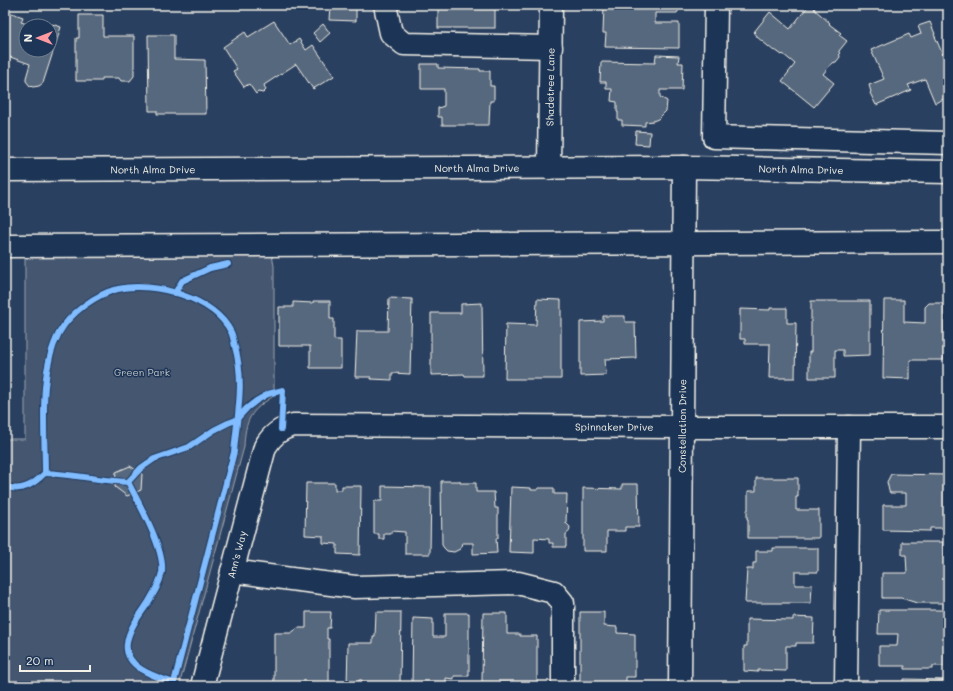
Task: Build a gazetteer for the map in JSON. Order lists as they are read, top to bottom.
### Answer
{
  "streets": {
    "main road": [
      "Shadetree Lane",
      "North Alma Drive",
      "Constellation Drive",
      "Spinnaker Drive",
      "Ann's Way"
    ]
  },
  "crossings": [
    ["Shadetree Lane", "North Alma Drive"],
    ["North Alma Drive", "Constellation Drive"],
    ["Constellation Drive", "Spinnaker Drive"],
    ["Spinnaker Drive", "Ann's Way"]
  ],
  "parks": ["Green Park"],
  "scale_bar": "20 m",
  "north": "left"
}
